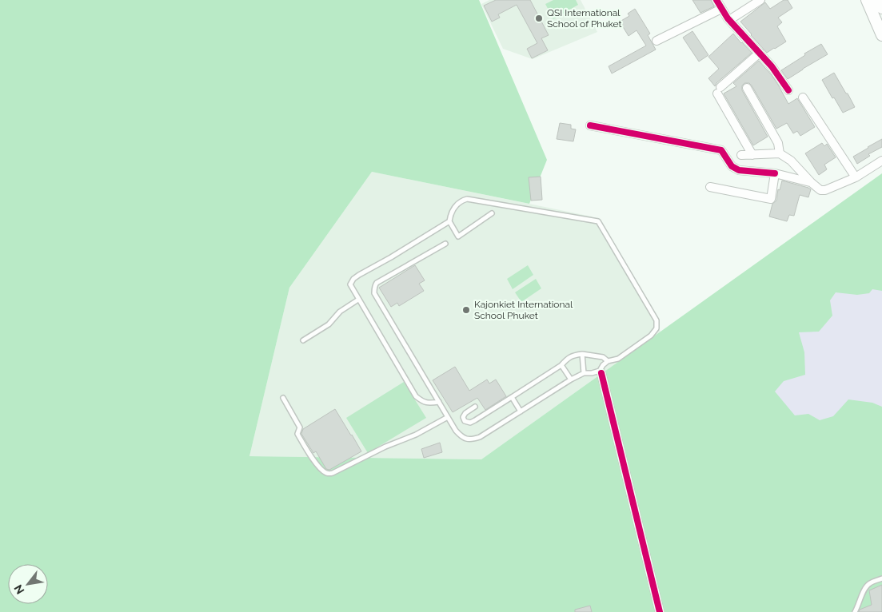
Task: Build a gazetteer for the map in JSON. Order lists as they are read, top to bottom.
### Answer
{
  "places": ["QSI International School of Phuket", "Kajonkiet International School Phuket"],
  "north": "bottom left"
}
